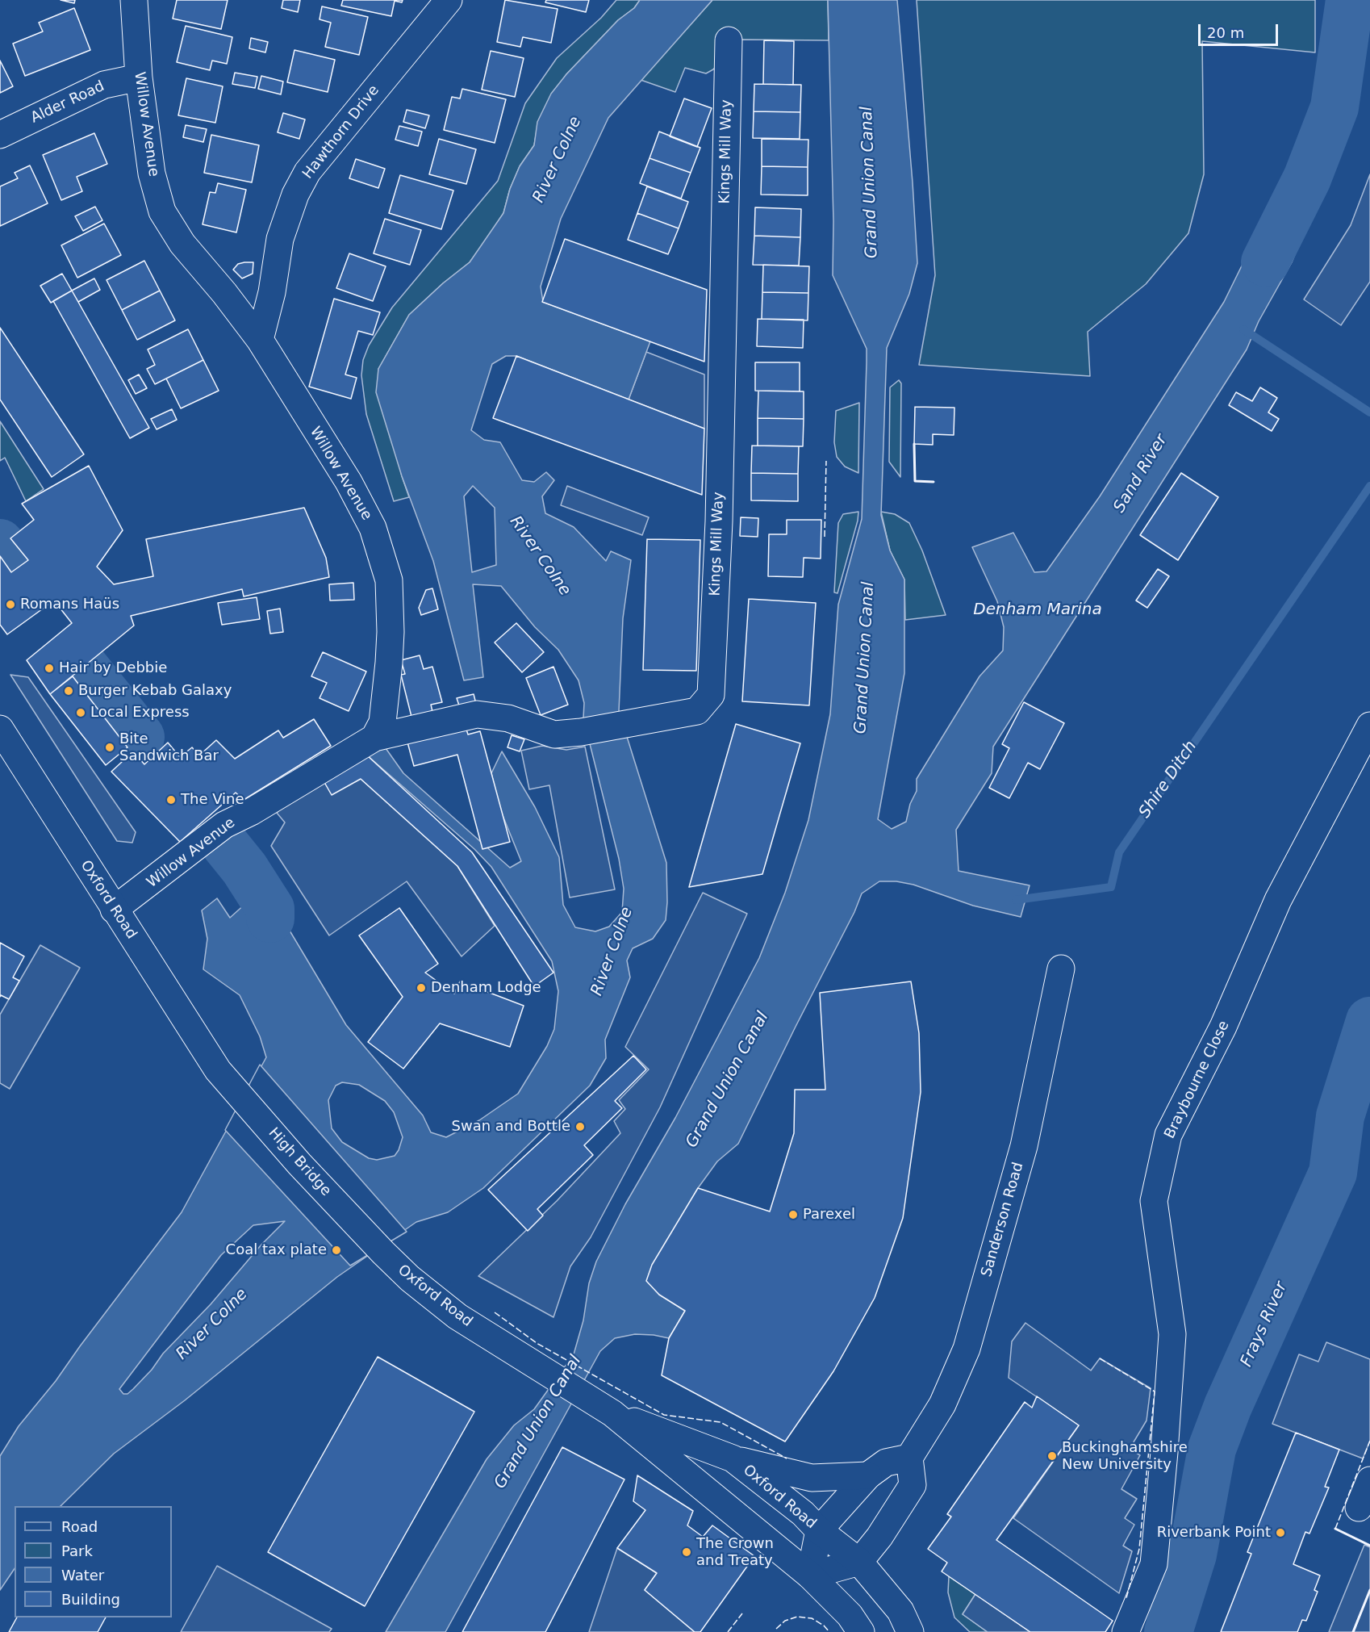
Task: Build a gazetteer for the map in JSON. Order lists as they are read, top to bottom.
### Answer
{
  "streets": {
    "street": [
      "Alder Road",
      "Willow Avenue",
      "Hawthorn Drive",
      "Kings Mill Way",
      "Oxford Road",
      "Braybourne Close",
      "High Bridge",
      "Sanderson Road"
    ]
  },
  "crossings": [
    ["Alder Road", "Willow Avenue"],
    ["Willow Avenue", "Hawthorn Drive"],
    ["Willow Avenue", "Kings Mill Way"],
    ["Willow Avenue", "Oxford Road"],
    ["Oxford Road", "High Bridge"]
  ],
  "water": [
    "River Colne",
    "Grand Union Canal",
    "Sand River",
    "Denham Marina",
    "Shire Ditch",
    "Frays River"
  ],
  "places": [
    "Romans Haüs",
    "Hair by Debbie",
    "Burger Kebab Galaxy",
    "Local Express",
    "Bite Sandwich Bar",
    "The Vine",
    "Denham Lodge",
    "Swan and Bottle",
    "Parexel",
    "Coal tax plate",
    "Buckinghamshire New University",
    "Riverbank Point",
    "The Crown and Treaty"
  ],
  "legend": [
    "Road",
    "Park",
    "Water",
    "Building"
  ],
  "scale_bar": "20 m"
}
